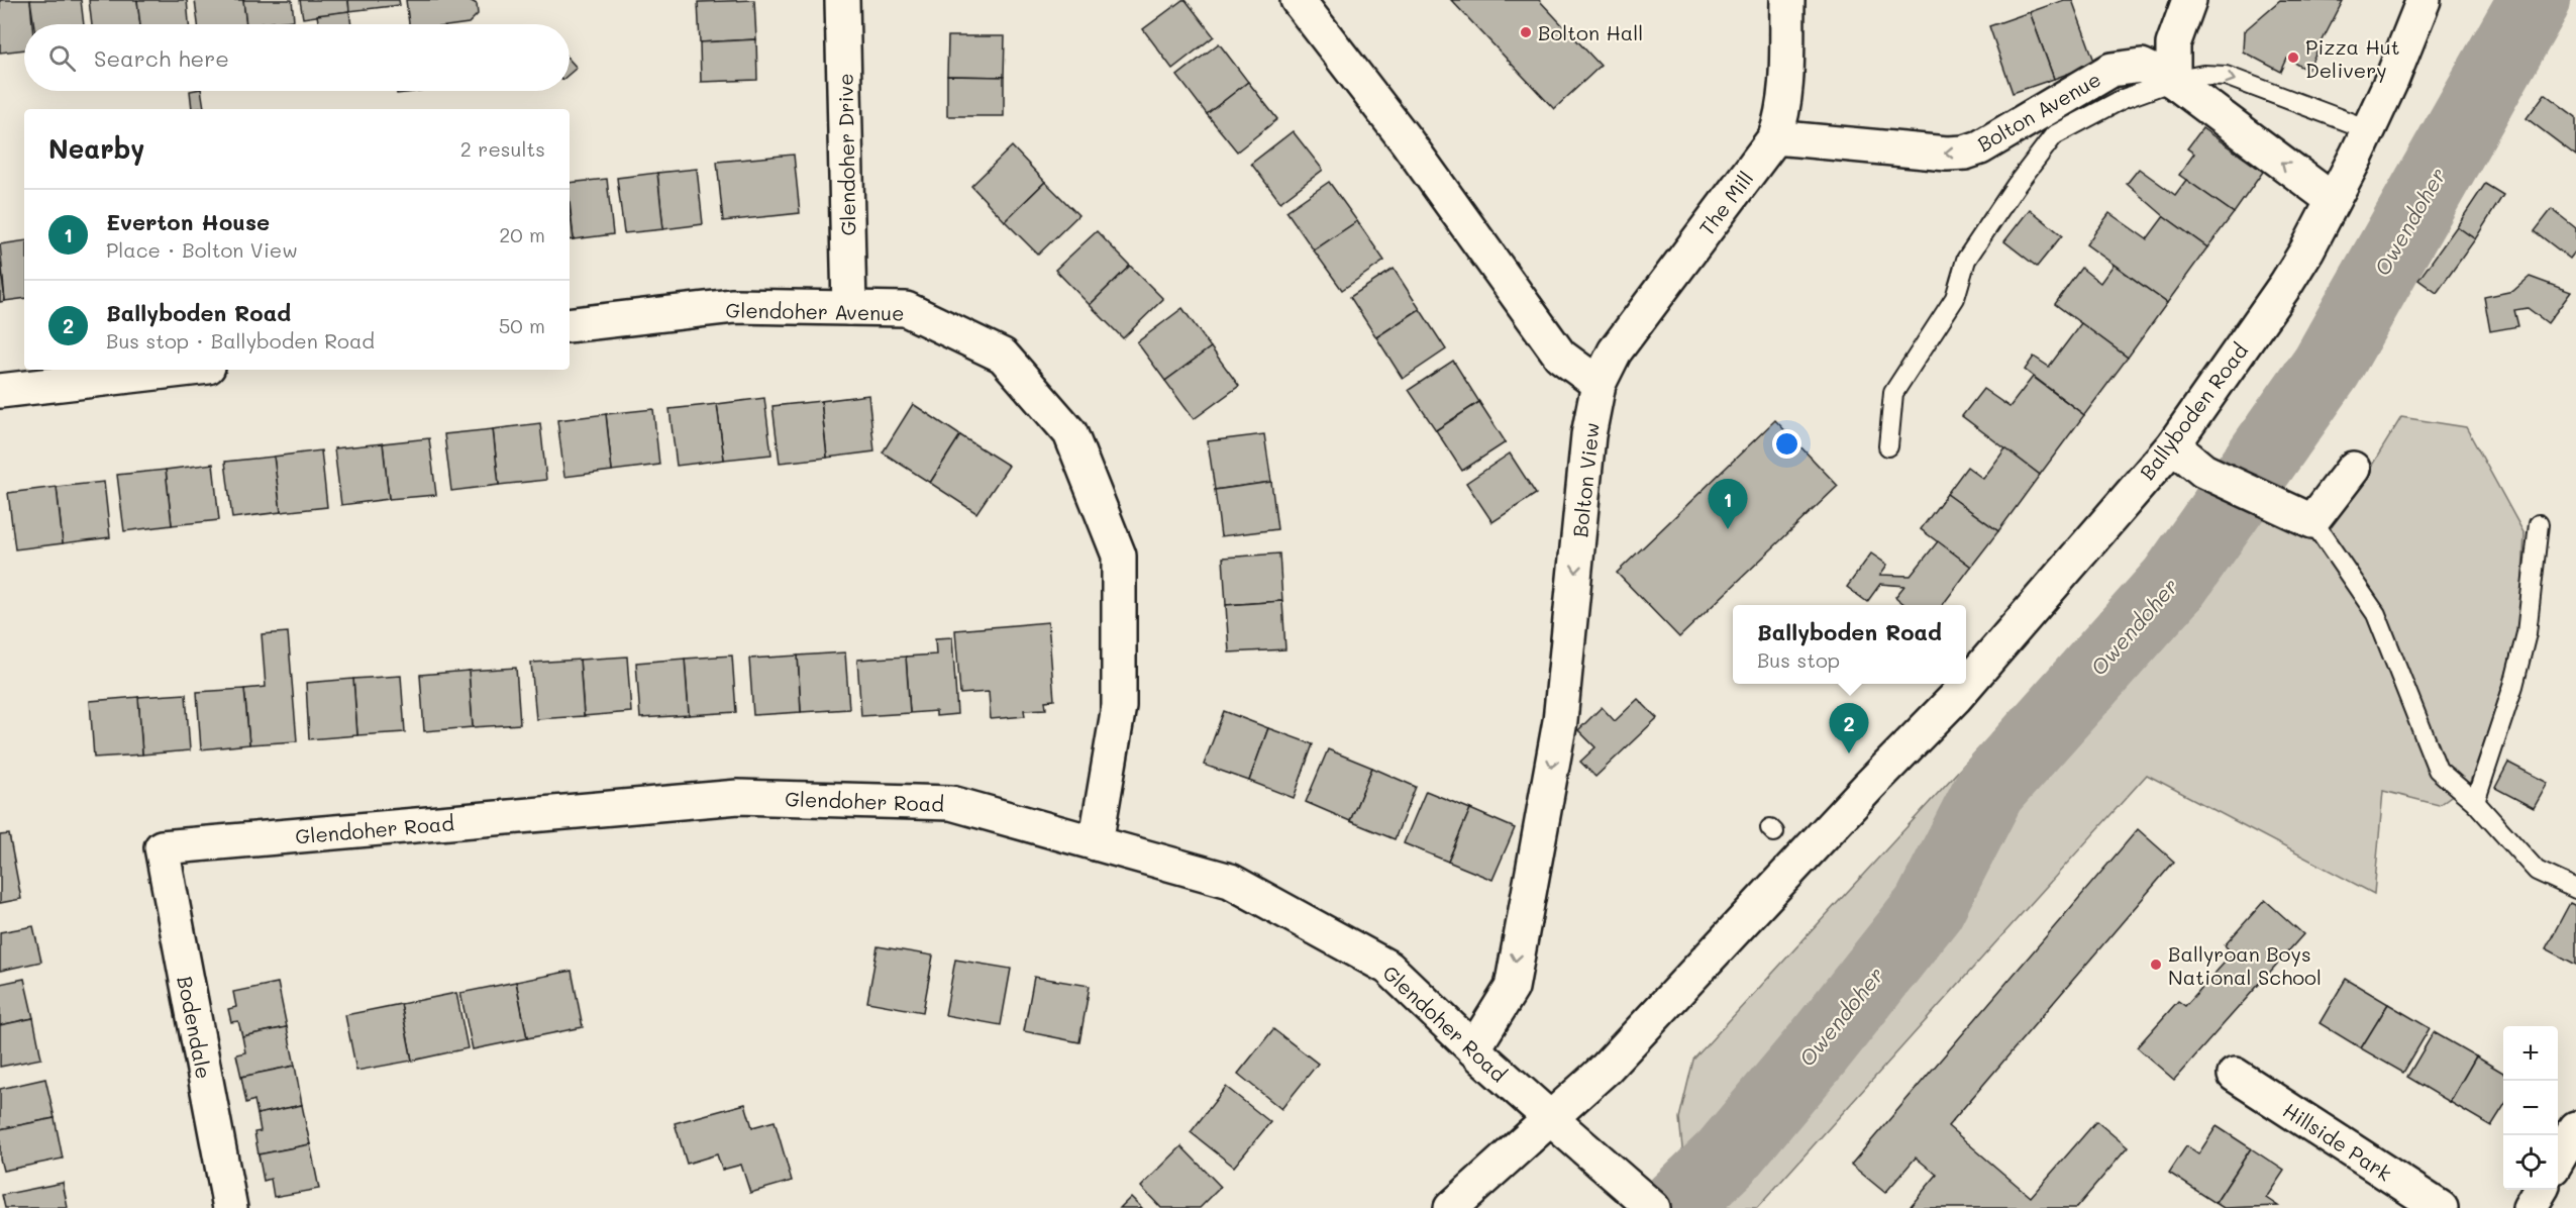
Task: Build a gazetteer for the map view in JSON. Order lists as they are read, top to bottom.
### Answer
{
  "streets": {
    "street": [
      "Bolton Avenue",
      "Glendoher Drive",
      "The Mill",
      "Glendoher Avenue",
      "Ballyboden Road",
      "Bolton View",
      "Glendoher Road",
      "Bodendale",
      "Hillside Park"
    ]
  },
  "crossings": [
    ["Bolton Avenue", "The Mill"],
    ["Bolton Avenue", "Ballyboden Road"],
    ["Glendoher Drive", "Glendoher Avenue"],
    ["The Mill", "Bolton View"],
    ["Glendoher Avenue", "Glendoher Road"],
    ["Ballyboden Road", "Glendoher Road"],
    ["Bolton View", "Glendoher Road"],
    ["Glendoher Road", "Bodendale"]
  ],
  "one_way": ["Bolton Avenue", "Bolton View"],
  "water": ["Owendoher"],
  "places": ["Bolton Hall", "Pizza Hut Delivery", "Ballyroan Boys National School"],
  "page": {
    "search": "Search here",
    "heading": ["Nearby", "2 results"],
    "list": [
      {
        "mark": "1",
        "name": "Everton House",
        "note": "Place · Bolton View",
        "value": "20 m"
      },
      {
        "mark": "2",
        "name": "Ballyboden Road",
        "note": "Bus stop · Ballyboden Road",
        "value": "50 m"
      }
    ],
    "pins": ["1", "2"],
    "popup": ["Ballyboden Road", "Bus stop"],
    "map_buttons": ["+", "−"]
  }
}
